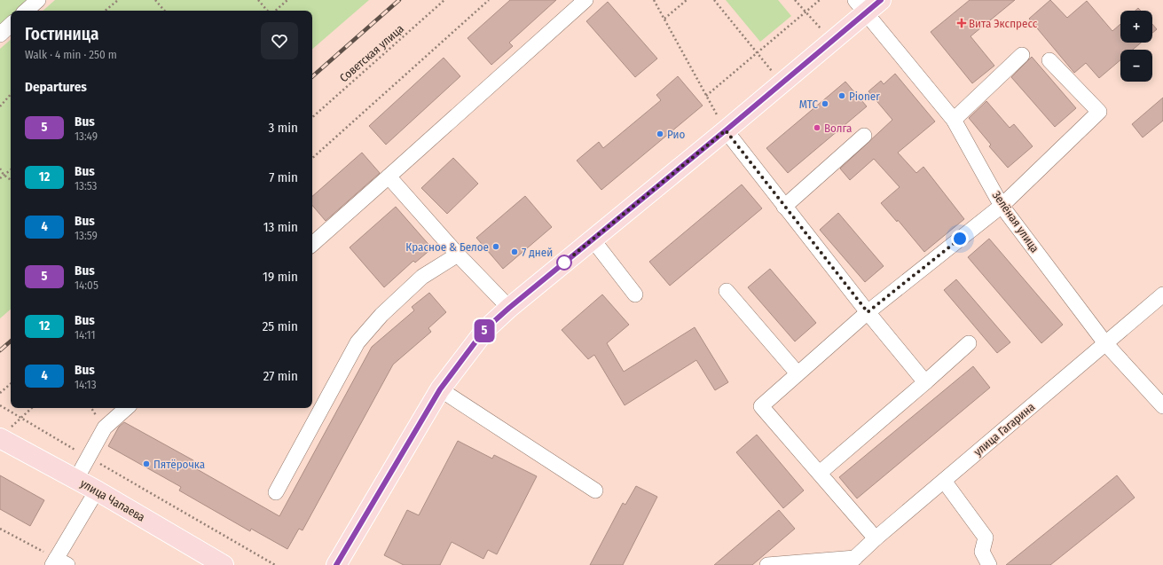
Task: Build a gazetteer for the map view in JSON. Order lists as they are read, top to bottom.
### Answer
{
  "streets": {
    "main road": ["улица Чапаева"],
    "street": ["Зелёная улица", "улица Гагарина"],
    "path": ["Советская улица"]
  },
  "crossings": [
    ["Зелёная улица", "улица Гагарина"]
  ],
  "places": {
    "health": ["Вита Экспресс"],
    "other": [
      "Pioner",
      "МТС",
      "Волга",
      "Рио",
      "Красное & Белое",
      "7 дней",
      "Пятёрочка"
    ]
  },
  "lines": ["bus line 5"],
  "page": {
    "on_map": "5",
    "map_buttons": ["+", "−"],
    "heading": [
      ["Гостиница", "Walk · 4 min · 250 m"],
      "Departures"
    ],
    "list": [
      {
        "mark": "5",
        "name": "Bus",
        "note": "13:49",
        "value": "3 min"
      },
      {
        "mark": "12",
        "name": "Bus",
        "note": "13:53",
        "value": "7 min"
      },
      {
        "mark": "4",
        "name": "Bus",
        "note": "13:59",
        "value": "13 min"
      },
      {
        "mark": "5",
        "name": "Bus",
        "note": "14:05",
        "value": "19 min"
      },
      {
        "mark": "12",
        "name": "Bus",
        "note": "14:11",
        "value": "25 min"
      },
      {
        "mark": "4",
        "name": "Bus",
        "note": "14:13",
        "value": "27 min"
      }
    ]
  }
}
